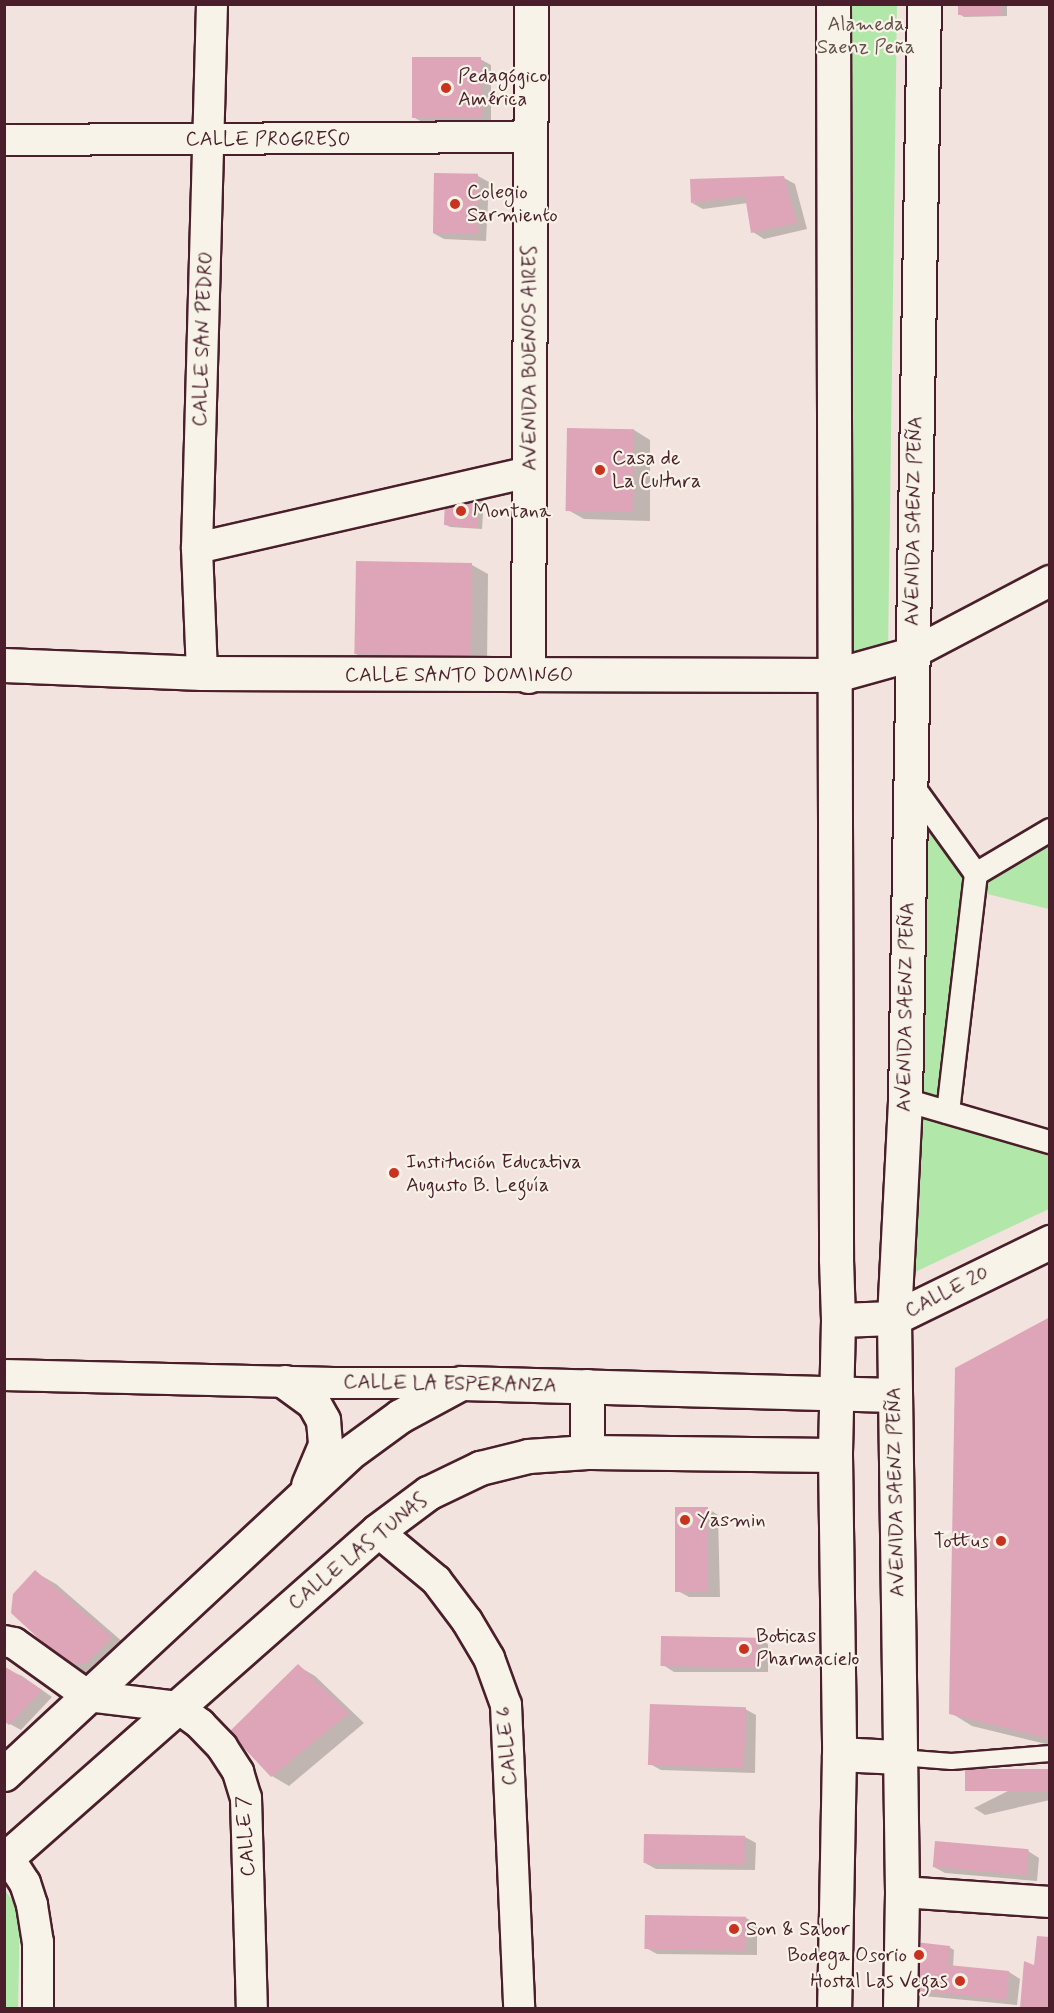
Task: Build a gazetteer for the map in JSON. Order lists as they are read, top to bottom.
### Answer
{
  "streets": {
    "main road": [
      "AVENIDA BUENOS AIRES",
      "AVENIDA SAENZ PEÑA",
      "CALLE SANTO DOMINGO",
      "CALLE 20",
      "CALLE LA ESPERANZA",
      "CALLE LAS TUNAS"
    ],
    "street": [
      "CALLE PROGRESO",
      "CALLE SAN PEDRO",
      "CALLE 6",
      "CALLE 7"
    ]
  },
  "crossings": [
    ["CALLE PROGRESO", "CALLE SAN PEDRO"],
    ["CALLE PROGRESO", "AVENIDA BUENOS AIRES"],
    ["CALLE SAN PEDRO", "CALLE SANTO DOMINGO"],
    ["AVENIDA BUENOS AIRES", "CALLE SANTO DOMINGO"],
    ["AVENIDA SAENZ PEÑA", "CALLE SANTO DOMINGO"],
    ["AVENIDA SAENZ PEÑA", "CALLE 20"],
    ["AVENIDA SAENZ PEÑA", "CALLE LA ESPERANZA"],
    ["CALLE LAS TUNAS", "CALLE 6"],
    ["CALLE LAS TUNAS", "CALLE 7"]
  ],
  "parks": ["Alameda Saenz Peña"],
  "places": [
    "Pedagógico América",
    "Colegio Sarmiento",
    "Casa de La Cultura",
    "Montana",
    "Institución Educativa Augusto B. Leguía",
    "Yasmin",
    "Tottus",
    "Boticas Pharmacielo",
    "Son & Sabor",
    "Bodega Osorio",
    "Hostal Las Vegas"
  ]
}
